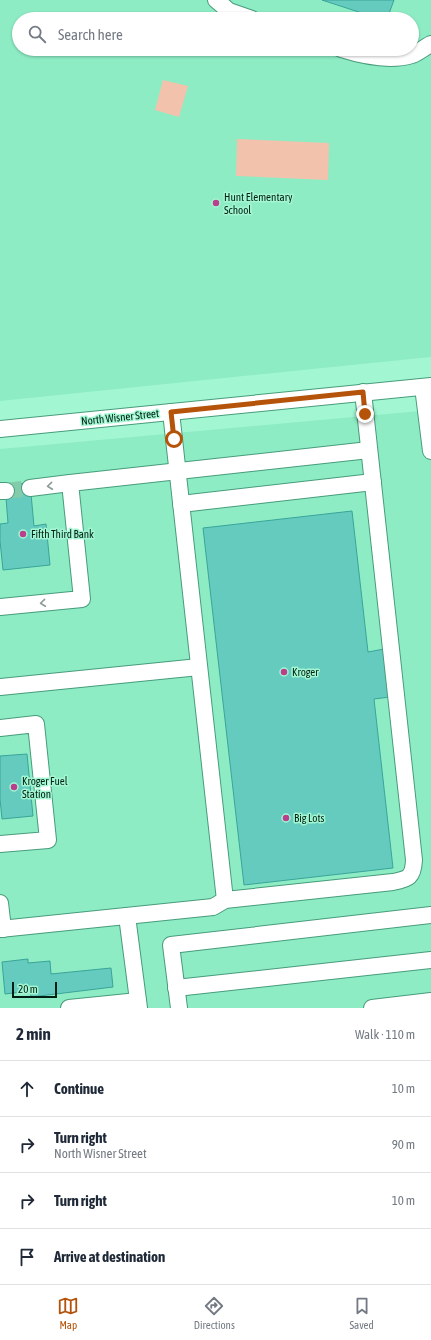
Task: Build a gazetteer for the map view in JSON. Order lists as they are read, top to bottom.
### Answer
{
  "streets": {
    "street": ["North Wisner Street"]
  },
  "places": [
    "Hunt Elementary School",
    "Fifth Third Bank",
    "Kroger",
    "Kroger Fuel Station",
    "Big Lots"
  ],
  "scale_bar": "20 m",
  "page": {
    "search": "Search here",
    "scale": "20 m",
    "heading": ["2 min", "Walk · 110 m"],
    "list": [
      ["Continue", "10 m"],
      ["Turn right", "North Wisner Street", "90 m"],
      ["Turn right", "10 m"],
      "Arrive at destination"
    ],
    "nav": ["Map", "Directions", "Saved"]
  }
}
